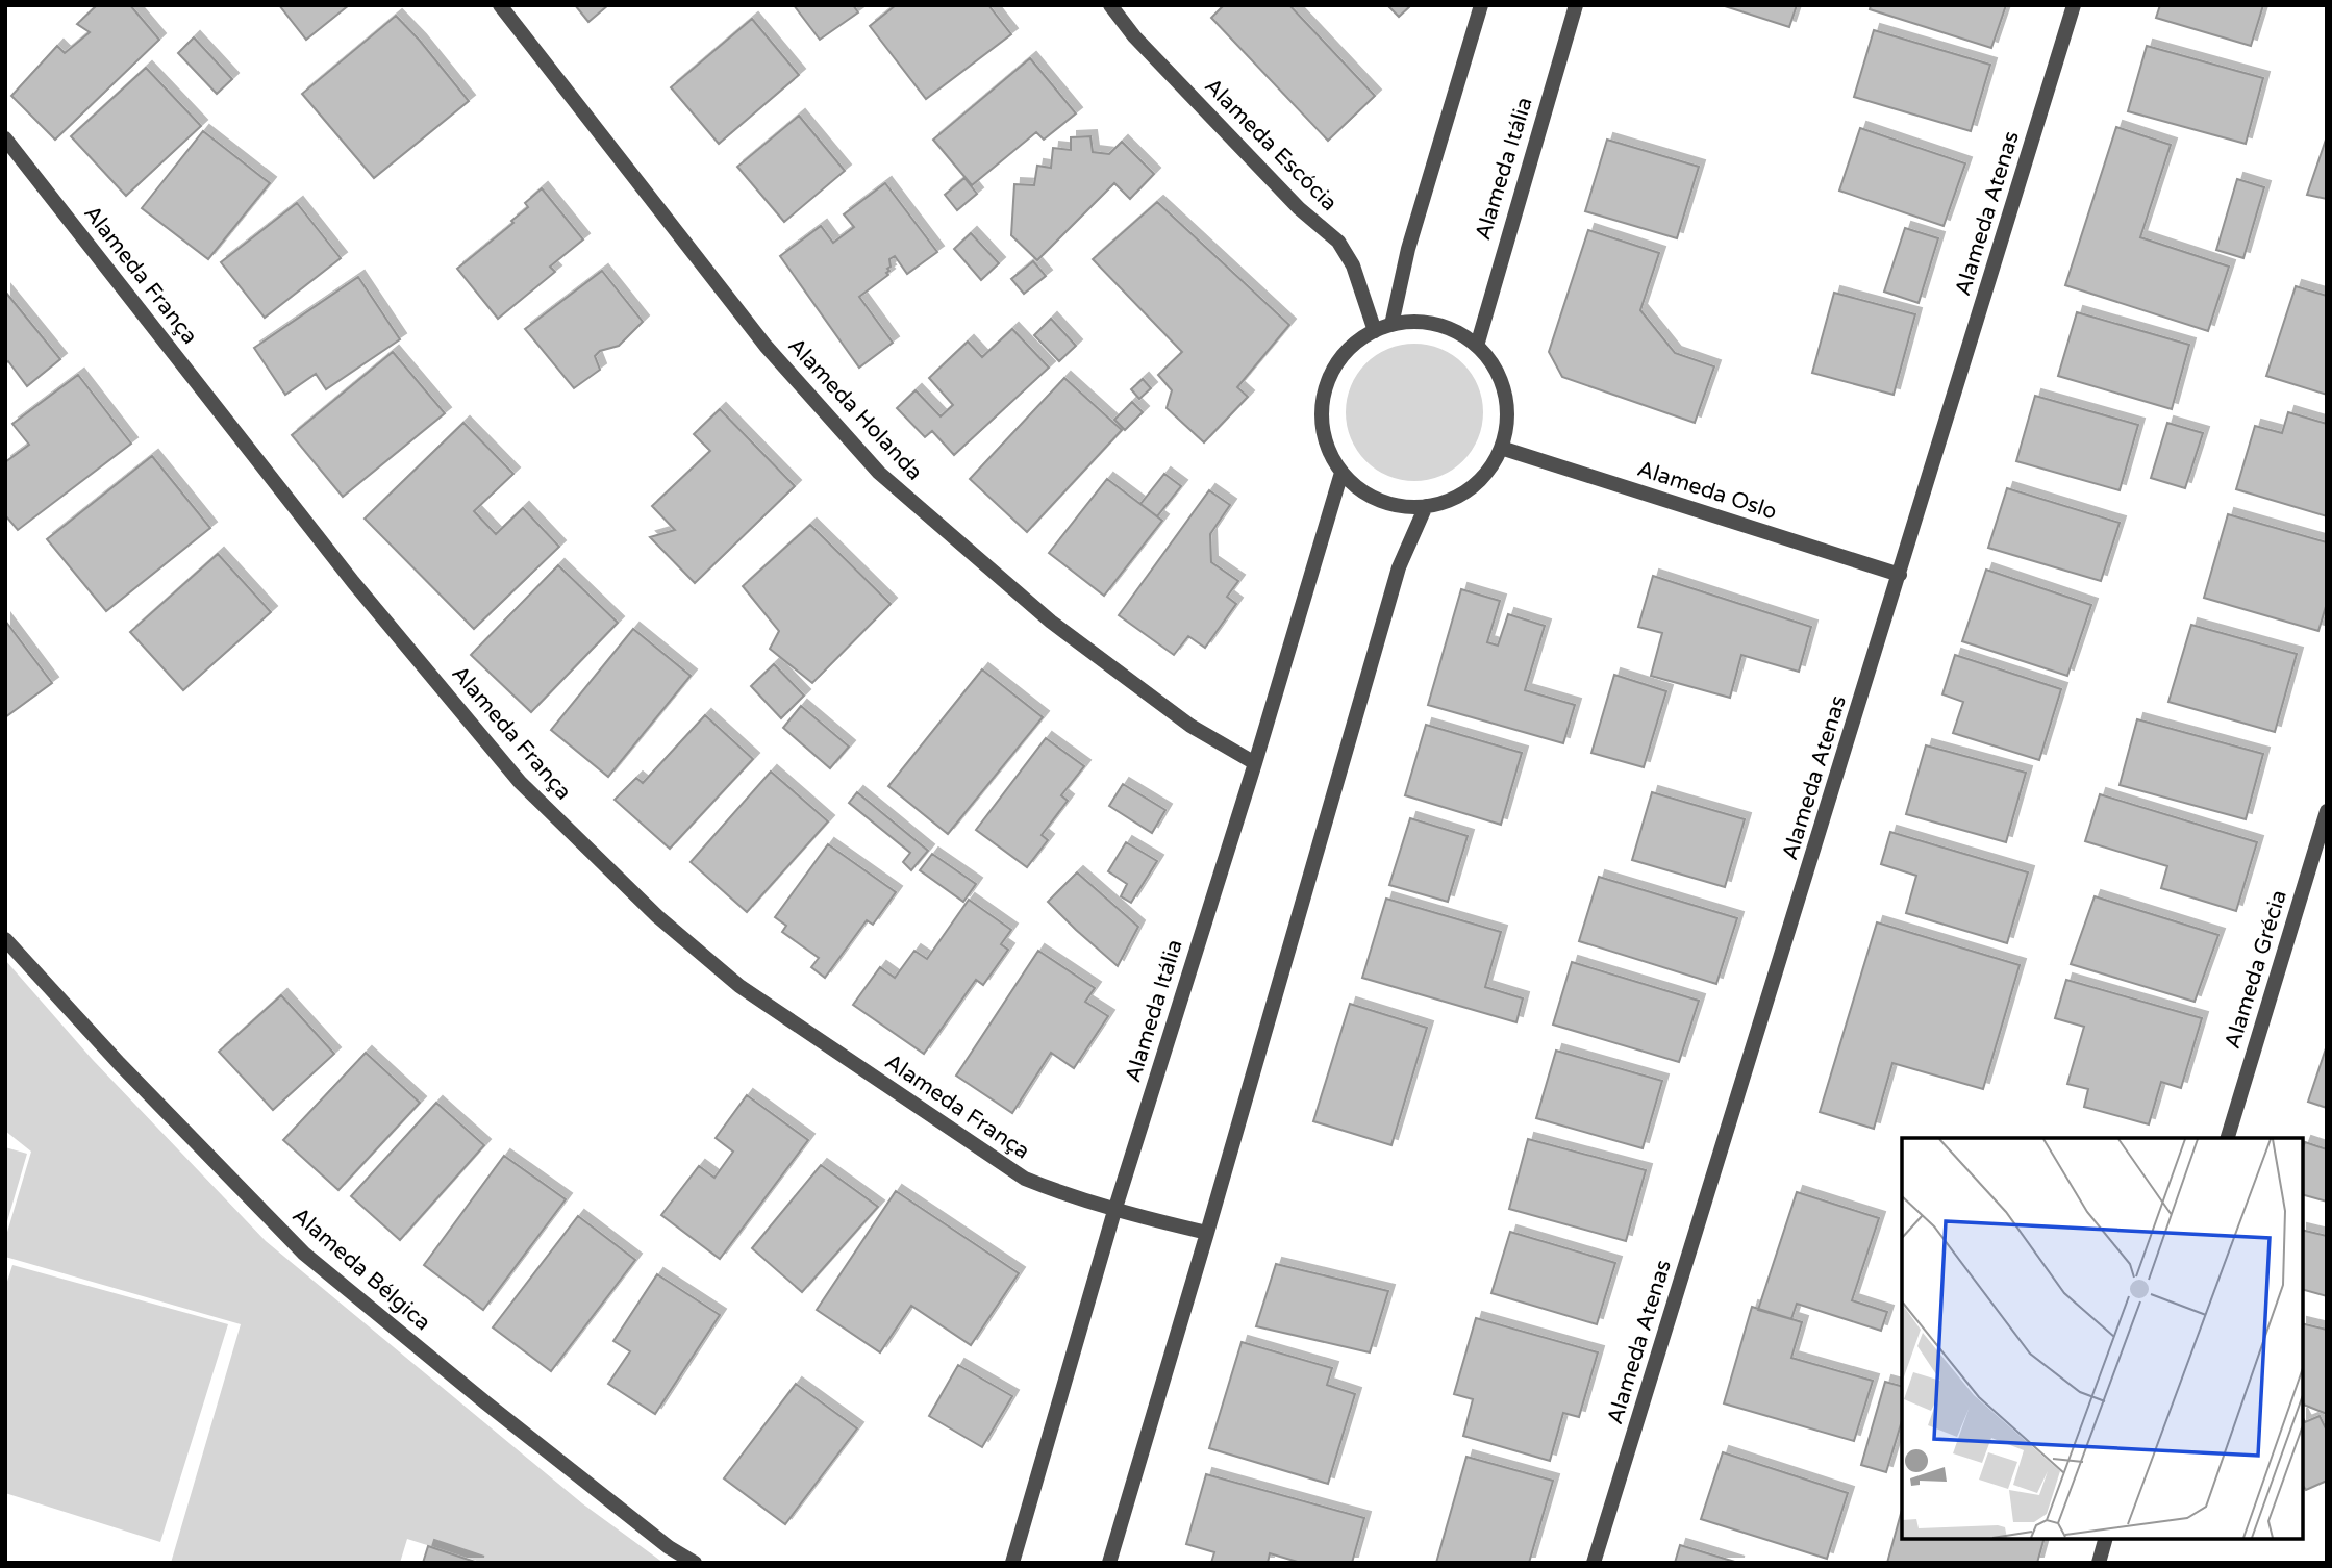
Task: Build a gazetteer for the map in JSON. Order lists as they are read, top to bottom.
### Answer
{
  "streets": {
    "street": [
      "Alameda Escócia",
      "Alameda Itália",
      "Alameda Atenas",
      "Alameda França",
      "Alameda Holanda",
      "Alameda Oslo",
      "Alameda Grécia",
      "Alameda Bélgica"
    ]
  },
  "crossings": [
    ["Alameda Escócia", "Alameda Itália"],
    ["Alameda Escócia", "Alameda Oslo"],
    ["Alameda Itália", "Alameda França"],
    ["Alameda Itália", "Alameda Holanda"],
    ["Alameda Itália", "Alameda Oslo"],
    ["Alameda Atenas", "Alameda Oslo"]
  ]
}
